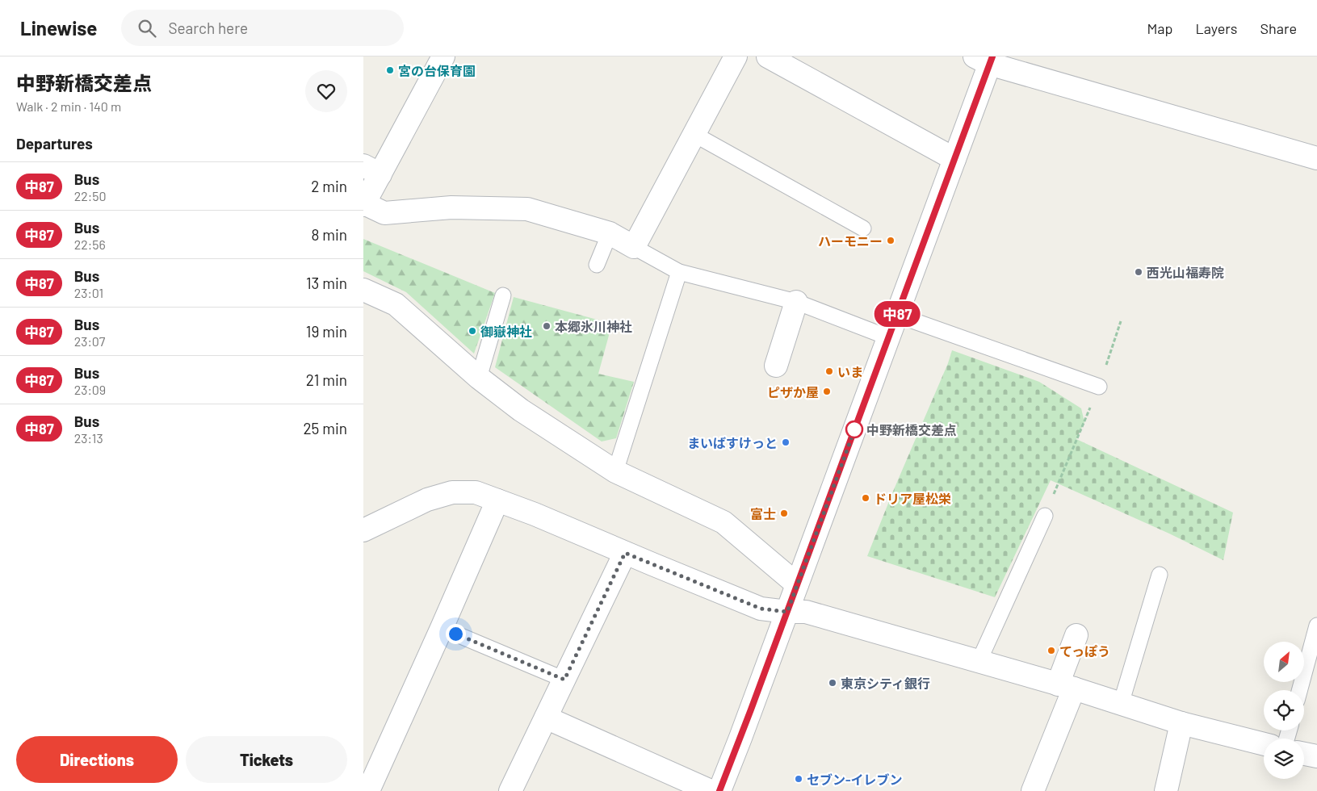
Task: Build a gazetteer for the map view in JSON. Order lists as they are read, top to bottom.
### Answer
{
  "places": [
    "宮の台保育園",
    "ハーモニー",
    "西光山福寿院",
    "本郷氷川神社",
    "御嶽神社",
    "いま",
    "ピザか屋",
    "中野新橋交差点",
    "まいばすけっと",
    "ドリア屋松栄",
    "富士",
    "てっぽう",
    "東京シティ銀行",
    "セブン-イレブン"
  ],
  "lines": ["bus line 中87"],
  "north": "top right",
  "page": {
    "header": "Linewise",
    "search": "Search here",
    "nav": ["Map", "Layers", "Share"],
    "heading": [
      ["中野新橋交差点", "Walk · 2 min · 140 m"],
      "Departures"
    ],
    "on_map": "中87",
    "list": [
      {
        "mark": "中87",
        "name": "Bus",
        "note": "22:50",
        "value": "2 min"
      },
      {
        "mark": "中87",
        "name": "Bus",
        "note": "22:56",
        "value": "8 min"
      },
      {
        "mark": "中87",
        "name": "Bus",
        "note": "23:01",
        "value": "13 min"
      },
      {
        "mark": "中87",
        "name": "Bus",
        "note": "23:07",
        "value": "19 min"
      },
      {
        "mark": "中87",
        "name": "Bus",
        "note": "23:09",
        "value": "21 min"
      },
      {
        "mark": "中87",
        "name": "Bus",
        "note": "23:13",
        "value": "25 min"
      }
    ],
    "buttons": ["Directions", "Tickets"]
  }
}
